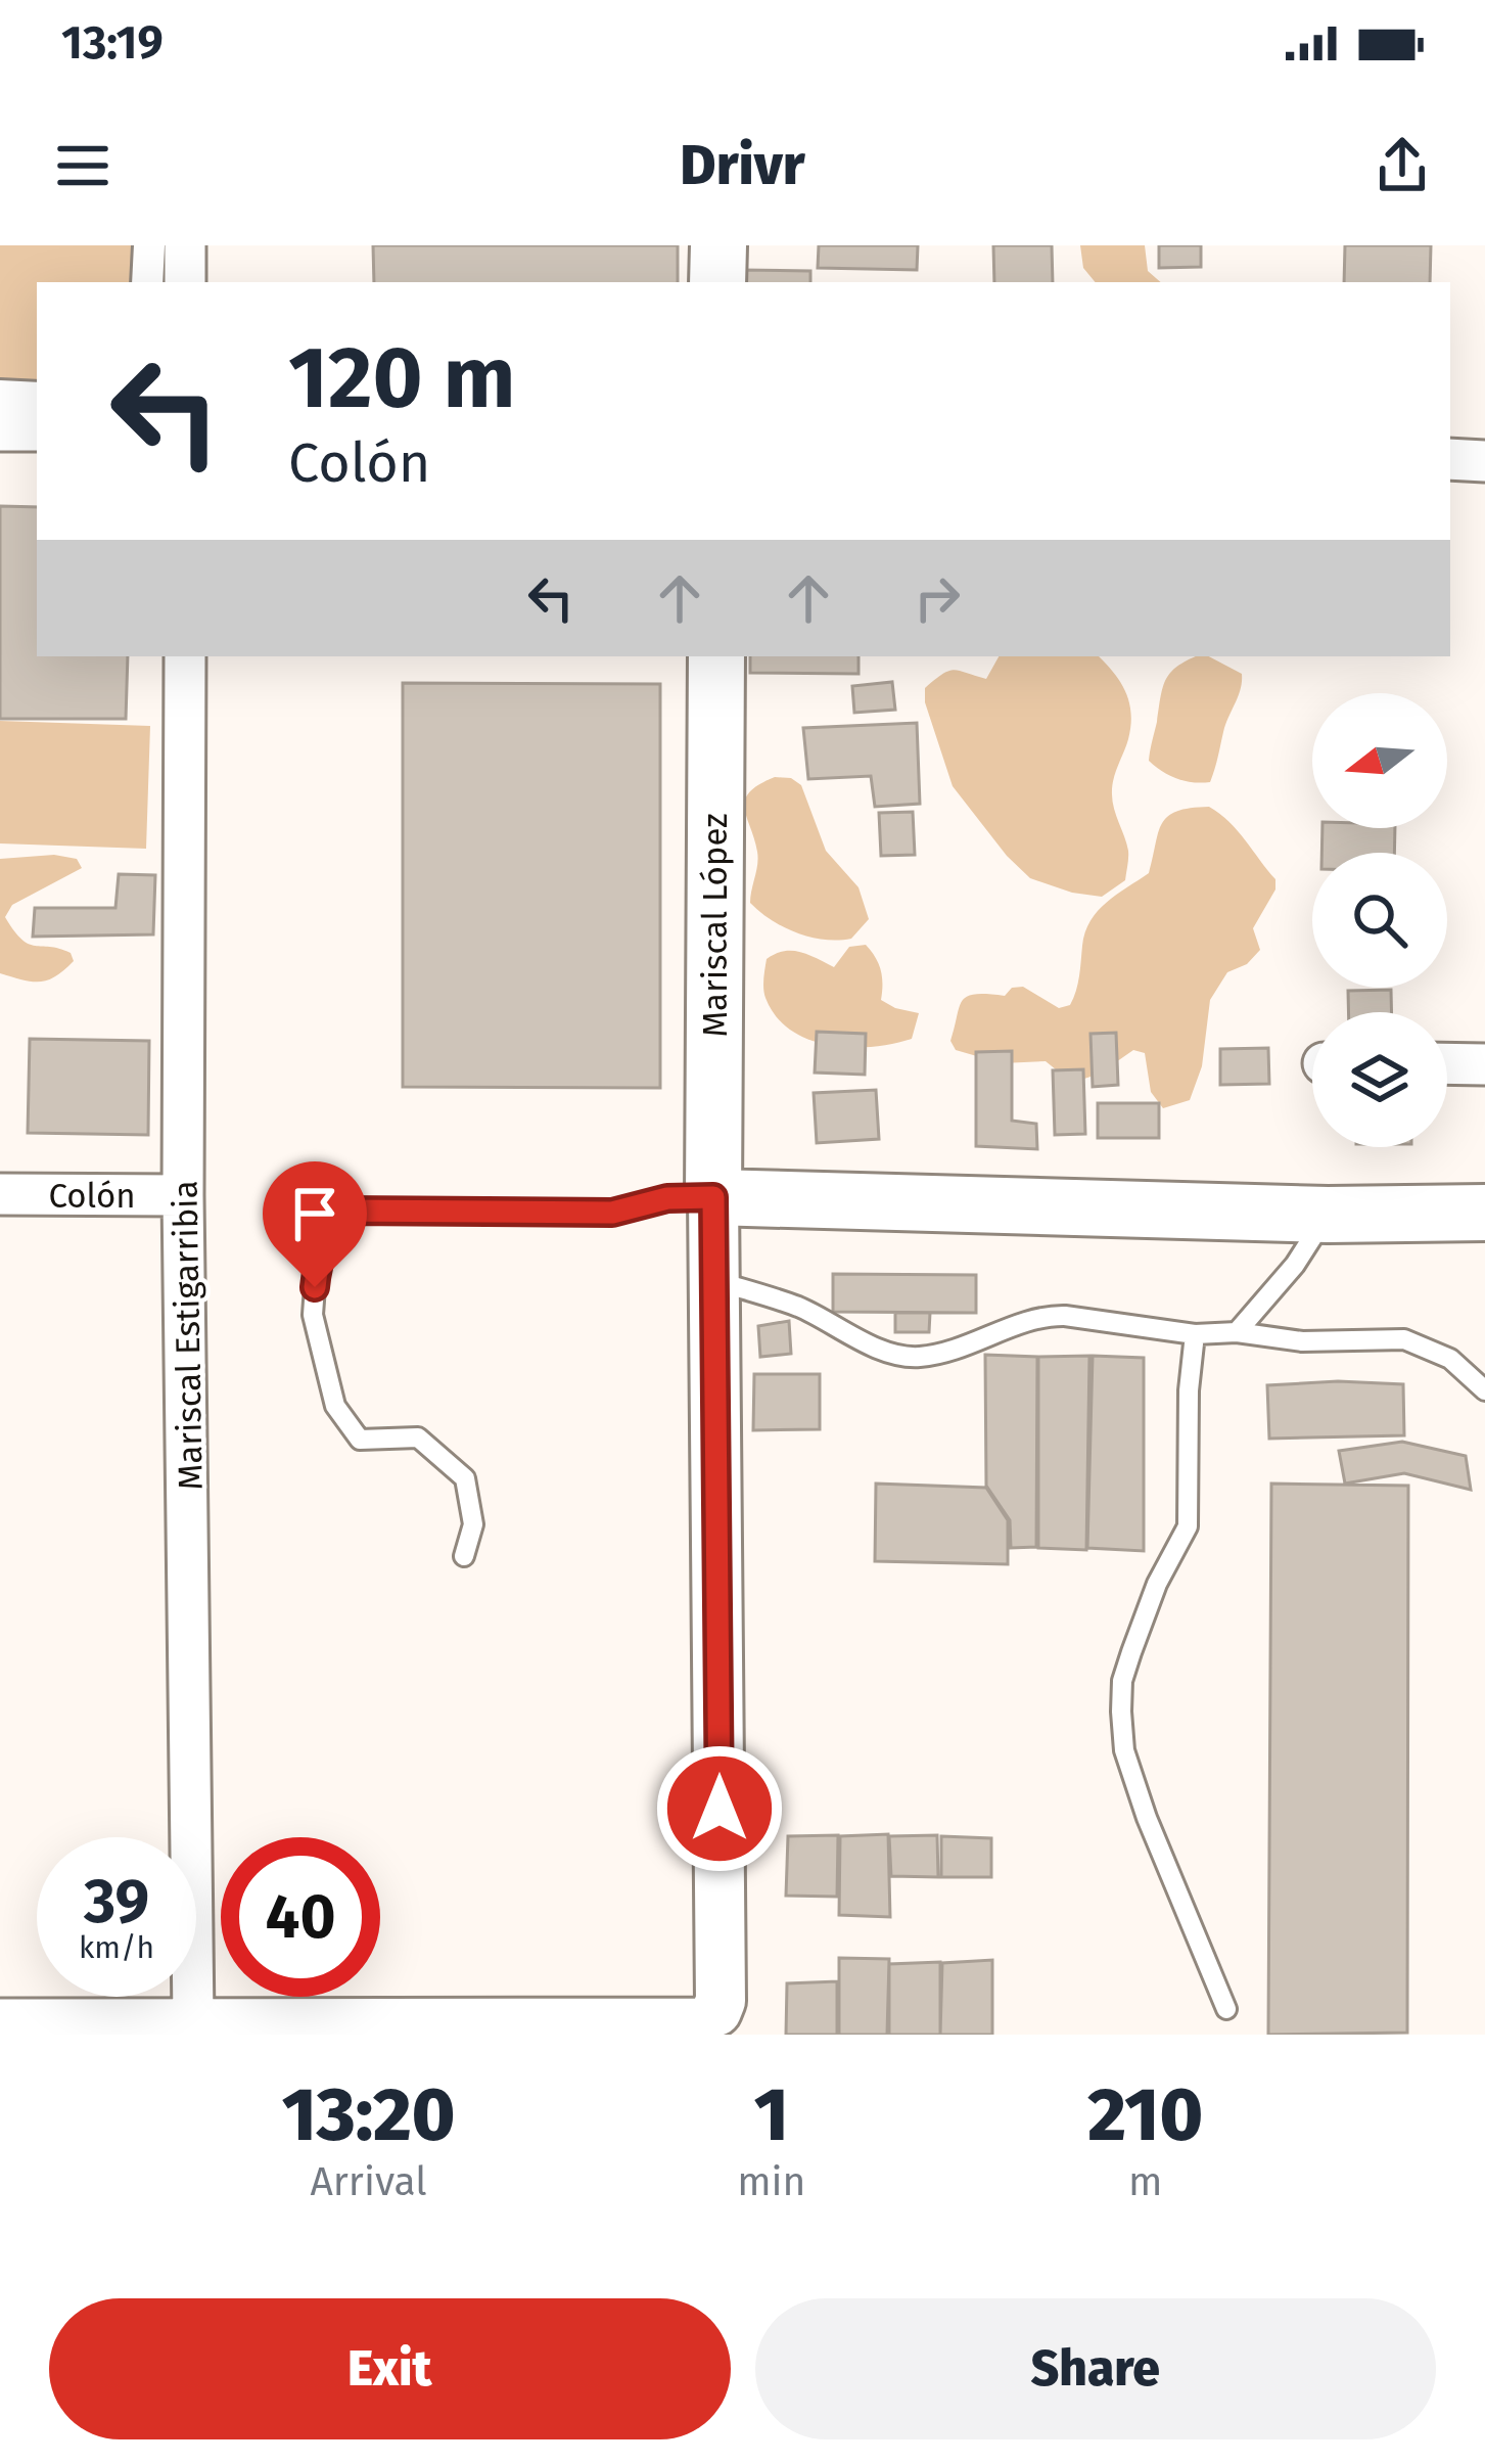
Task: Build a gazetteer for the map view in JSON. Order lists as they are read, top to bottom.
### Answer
{
  "streets": {
    "main road": ["Mariscal López"],
    "street": ["Colón", "Mariscal Estigarribia"]
  },
  "crossings": [
    ["Colón", "Mariscal Estigarribia"]
  ],
  "north": "left",
  "page": {
    "status": "13:19",
    "header": "Drivr",
    "turn": ["120 m", "Colón"],
    "speed": "39 km/h",
    "limit": "40",
    "eta": [
      "13:20",
      "Arrival",
      "1",
      "min",
      "210",
      "m"
    ],
    "buttons": ["Exit", "Share"]
  }
}
